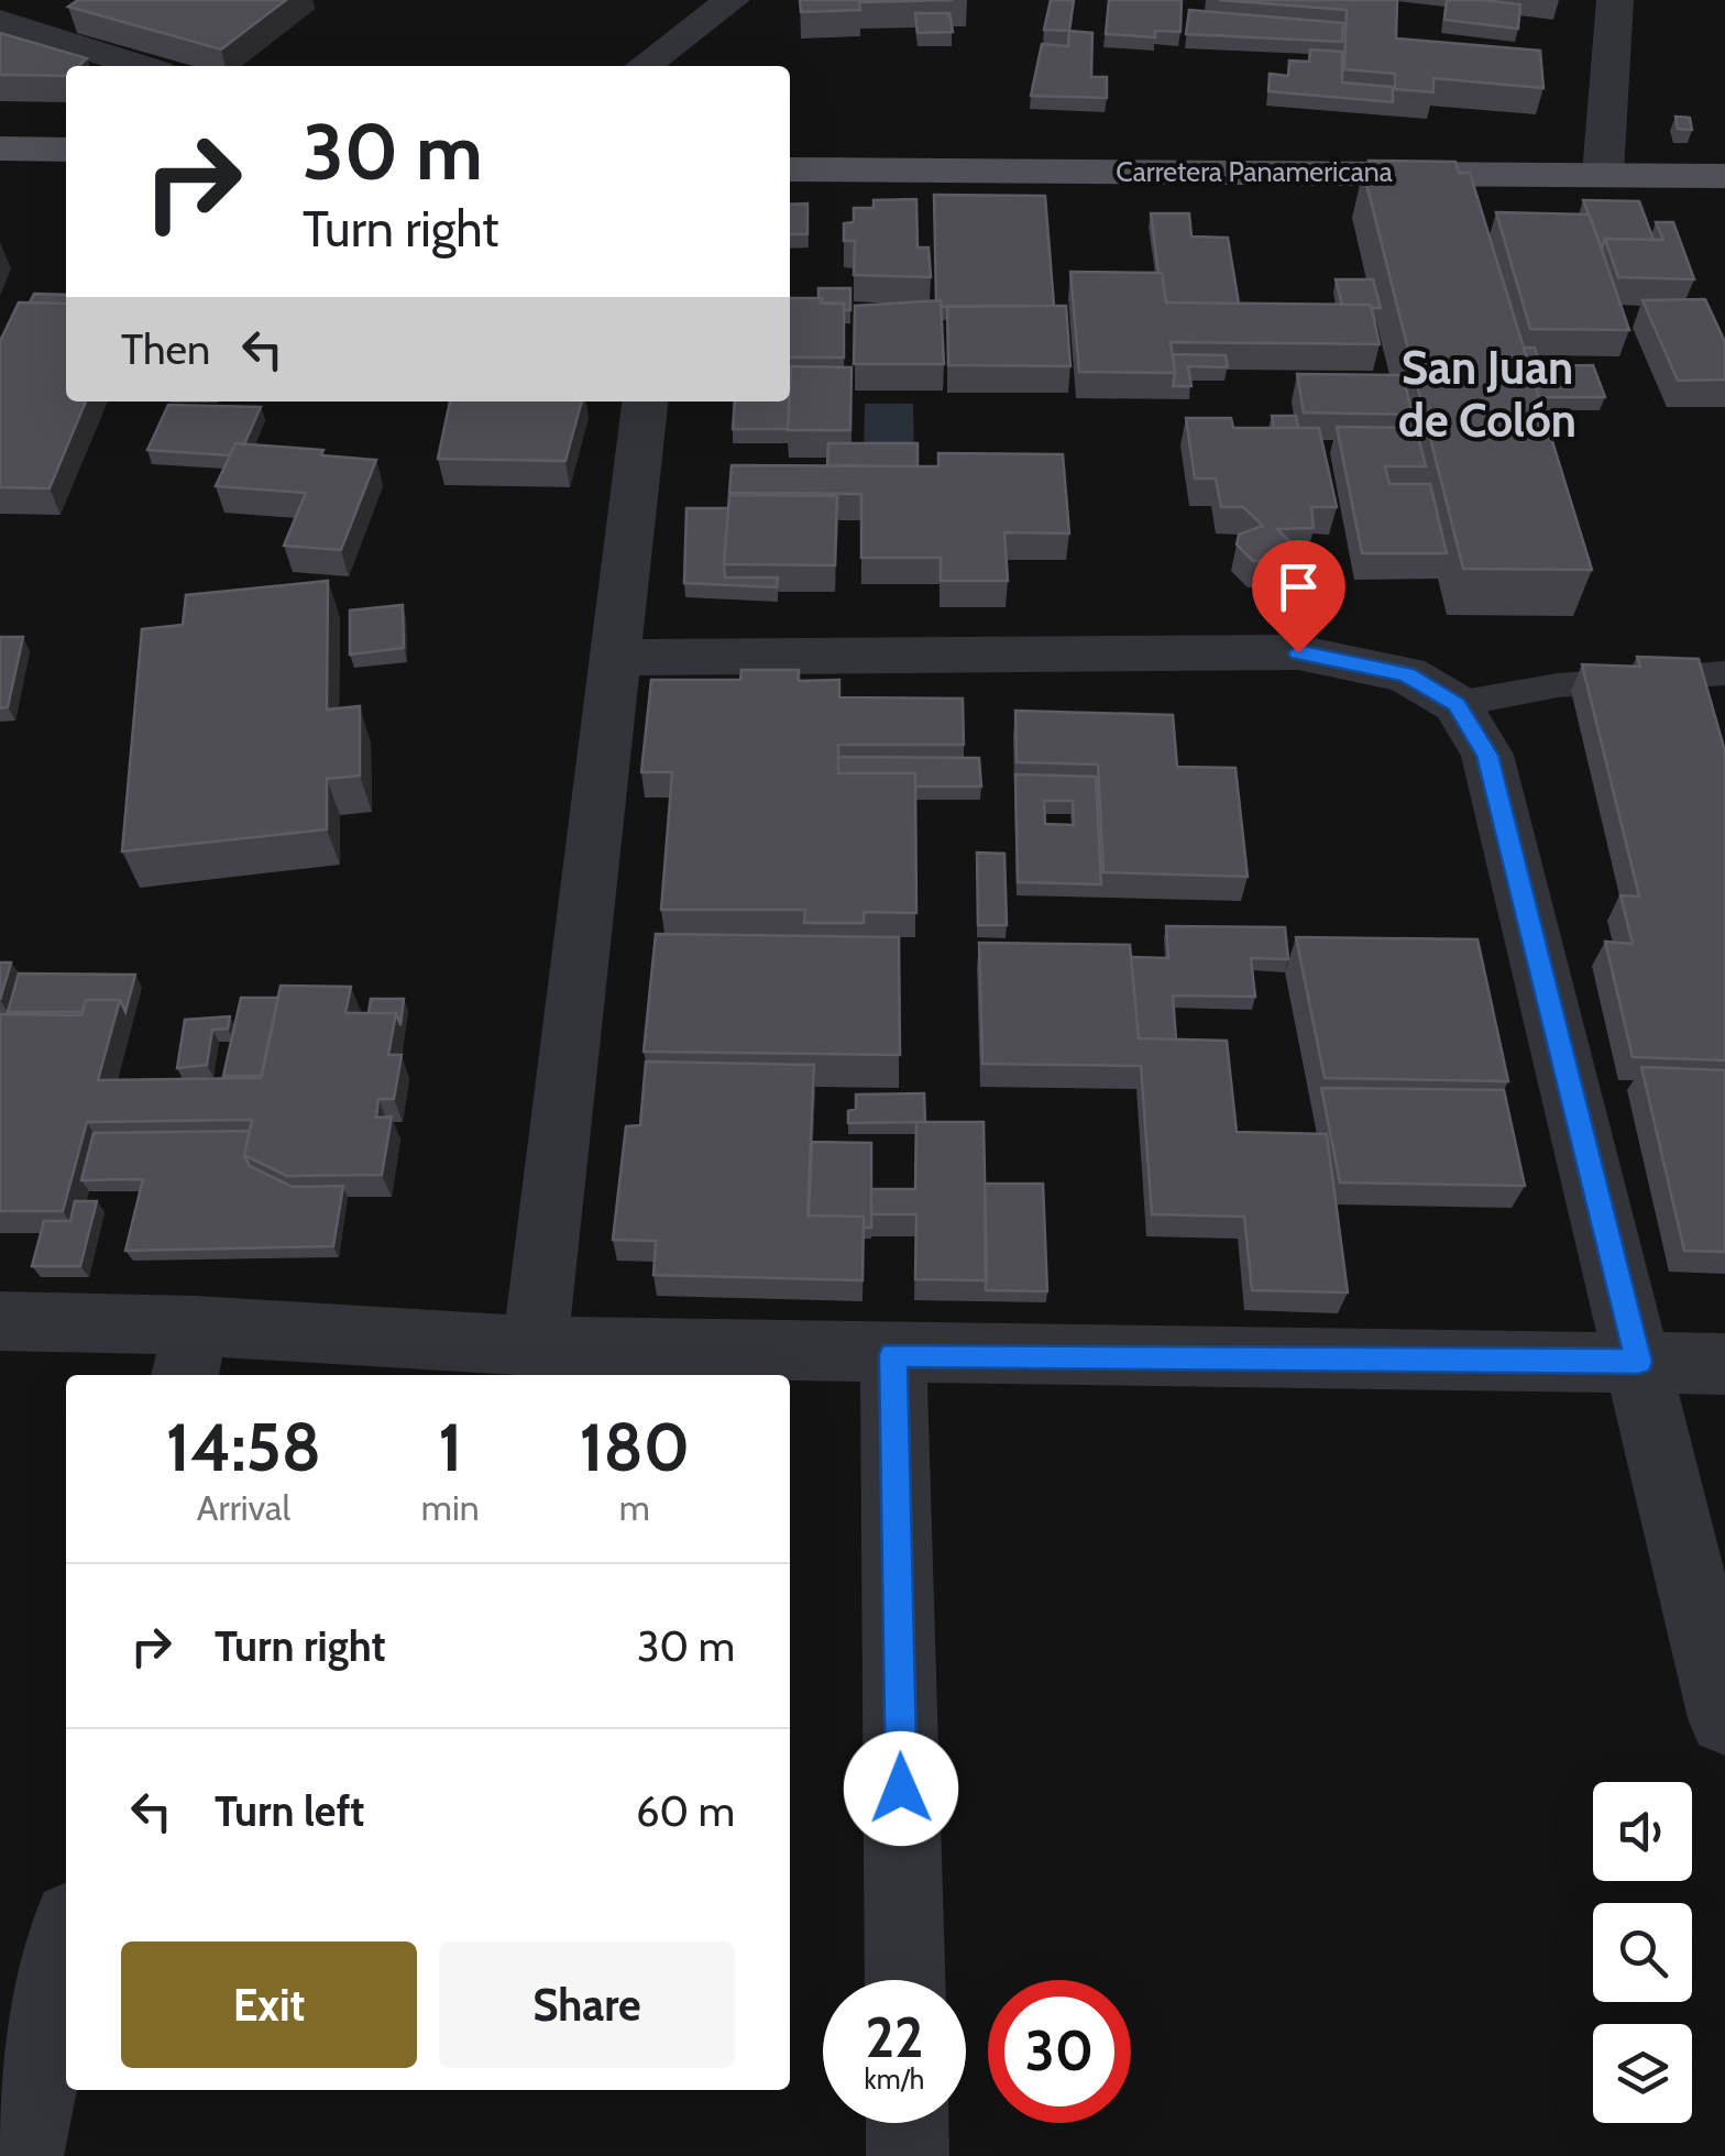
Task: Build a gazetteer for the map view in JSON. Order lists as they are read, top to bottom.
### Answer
{
  "streets": {
    "main road": ["Carretera Panamericana"]
  },
  "districts": ["San Juan de Colón"],
  "page": {
    "turn": ["30 m", "Turn right"],
    "then": "Then",
    "eta": [
      "14:58",
      "Arrival",
      "1",
      "min",
      "180",
      "m"
    ],
    "list": [
      {
        "name": "Turn right",
        "value": "30 m"
      },
      {
        "name": "Turn left",
        "value": "60 m"
      }
    ],
    "buttons": ["Exit", "Share"],
    "speed": "22 km/h",
    "limit": "30"
  }
}
